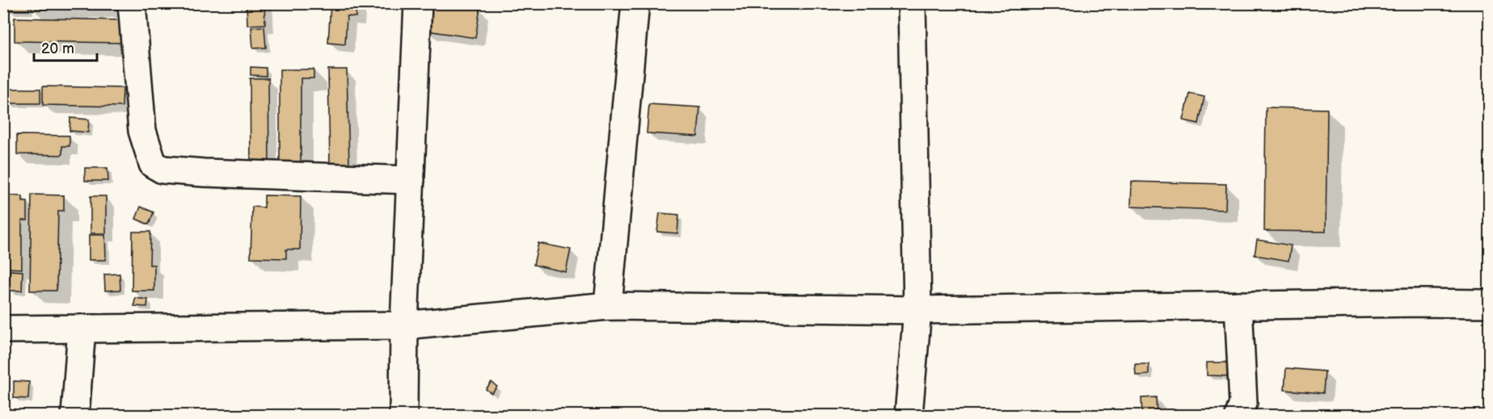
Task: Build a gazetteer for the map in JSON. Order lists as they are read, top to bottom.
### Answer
{
  "scale_bar": "20 m"
}
